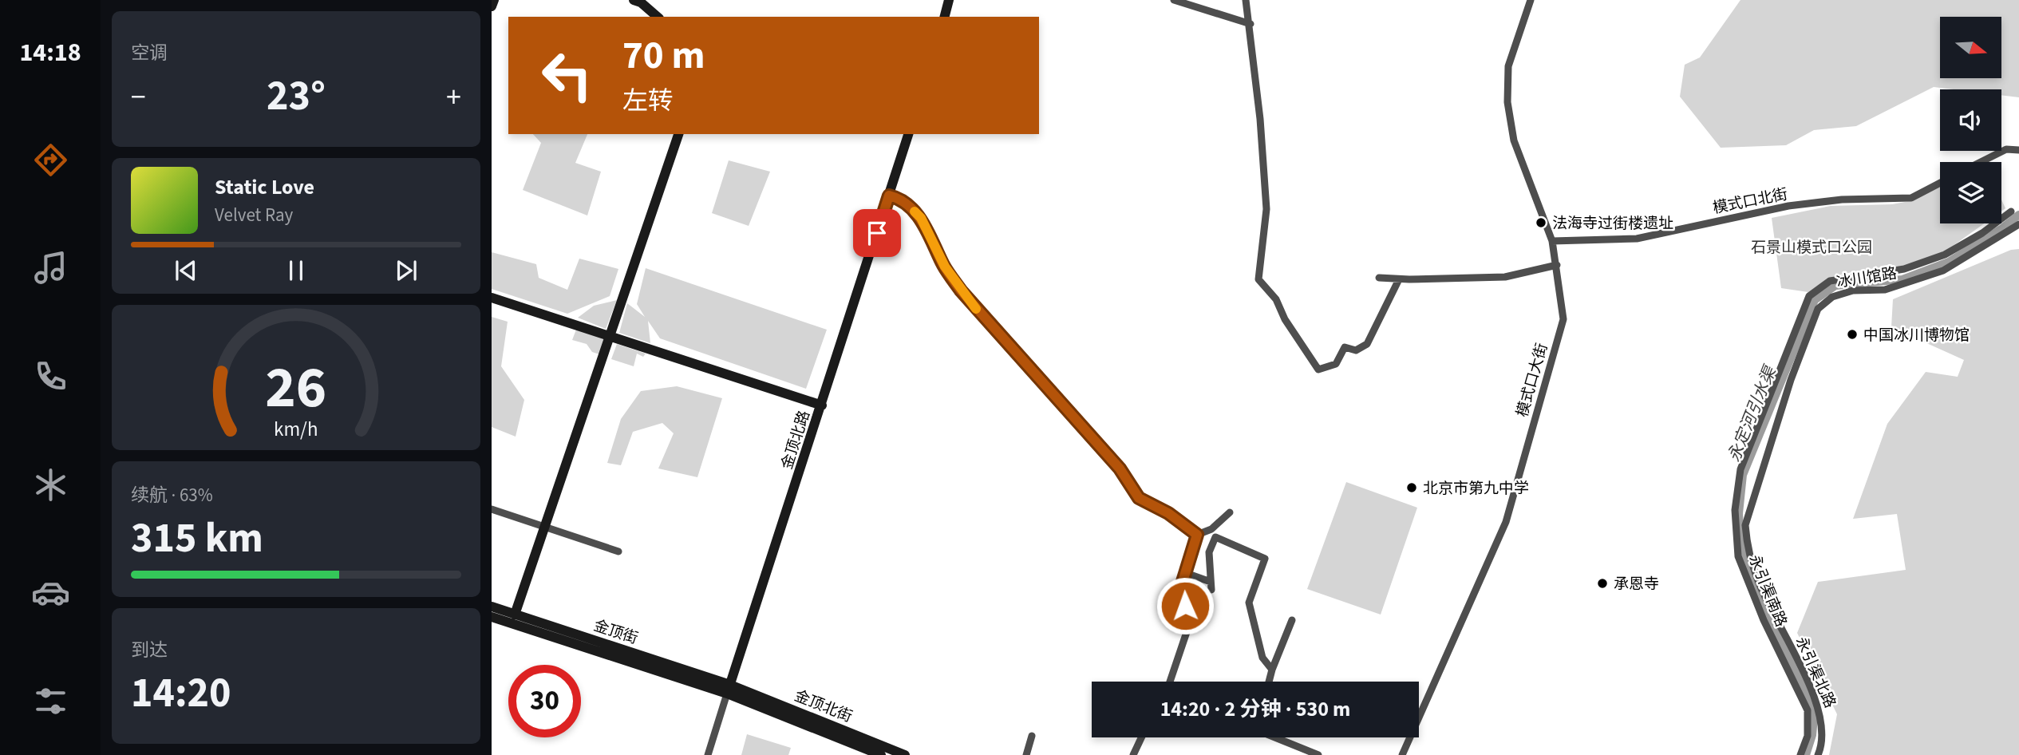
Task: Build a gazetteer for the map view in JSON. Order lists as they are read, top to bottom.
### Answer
{
  "streets": {
    "street": [
      "模式口北街",
      "冰川馆路",
      "模式口大街",
      "金顶北路",
      "永引渠南路",
      "金顶街",
      "永引渠北路",
      "金顶北街"
    ]
  },
  "crossings": [
    ["模式口北街", "模式口大街"],
    ["冰川馆路", "永引渠北路"],
    ["金顶北路", "金顶街"],
    ["金顶北路", "金顶北街"],
    ["金顶街", "金顶北街"]
  ],
  "water": ["永定河引水渠"],
  "parks": ["石景山模式口公园"],
  "places": [
    "法海寺过街楼遗址",
    "中国冰川博物馆",
    "北京市第九中学",
    "承恩寺"
  ],
  "north": "right",
  "page": {
    "tabs": "14:18",
    "tile": [
      "空调",
      ["续航 · 63%", "315 km"],
      ["到达", "14:20"]
    ],
    "turn": ["70 m", "左转"],
    "heat": ["−", "23°", "+"],
    "song": ["Static Love", "Velvet Ray"],
    "limit": "30",
    "trip": "14:20 · 2 分钟 · 530 m",
    "gauge": ["26", "km/h"]
  }
}
